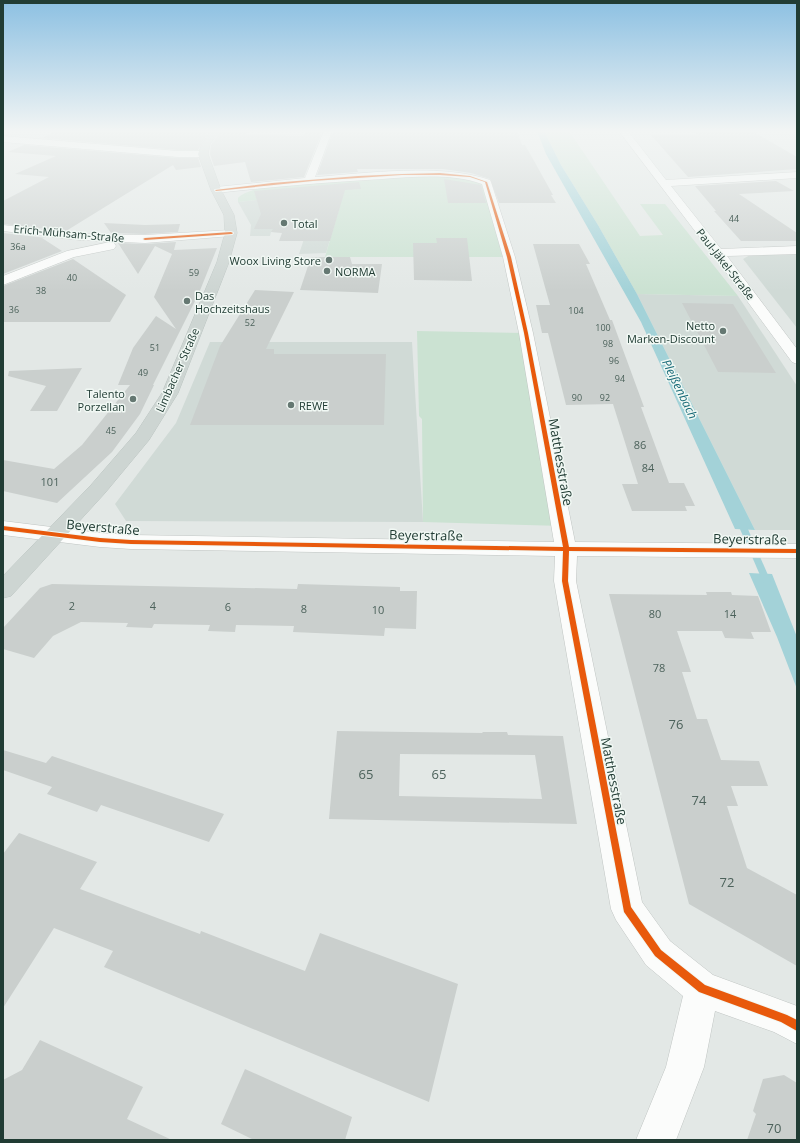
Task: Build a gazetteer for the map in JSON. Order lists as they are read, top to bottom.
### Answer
{
  "streets": {
    "main road": ["Limbacher Straße"],
    "street": [
      "Erich-Mühsam-Straße",
      "Paul-Jäkel-Straße",
      "Matthesstraße",
      "Beyerstraße"
    ]
  },
  "crossings": [
    ["Erich-Mühsam-Straße", "Limbacher Straße"],
    ["Limbacher Straße", "Matthesstraße"],
    ["Limbacher Straße", "Beyerstraße"],
    ["Matthesstraße", "Beyerstraße"]
  ],
  "water": ["Pleißenbach"],
  "places": [
    "Total",
    "Woox Living Store",
    "NORMA",
    "Das Hochzeitshaus",
    "Netto Marken-Discount",
    "Talento Porzellan",
    "REWE"
  ],
  "house_numbers": [
    "44",
    "36a",
    "59",
    "40",
    "38",
    "36",
    "104",
    "52",
    "100",
    "98",
    "51",
    "96",
    "49",
    "94",
    "90",
    "92",
    "45",
    "86",
    "84",
    "101",
    "2",
    "4",
    "6",
    "8",
    "10",
    "80",
    "14",
    "78",
    "76",
    "65",
    "65",
    "74",
    "72",
    "70"
  ]
}
